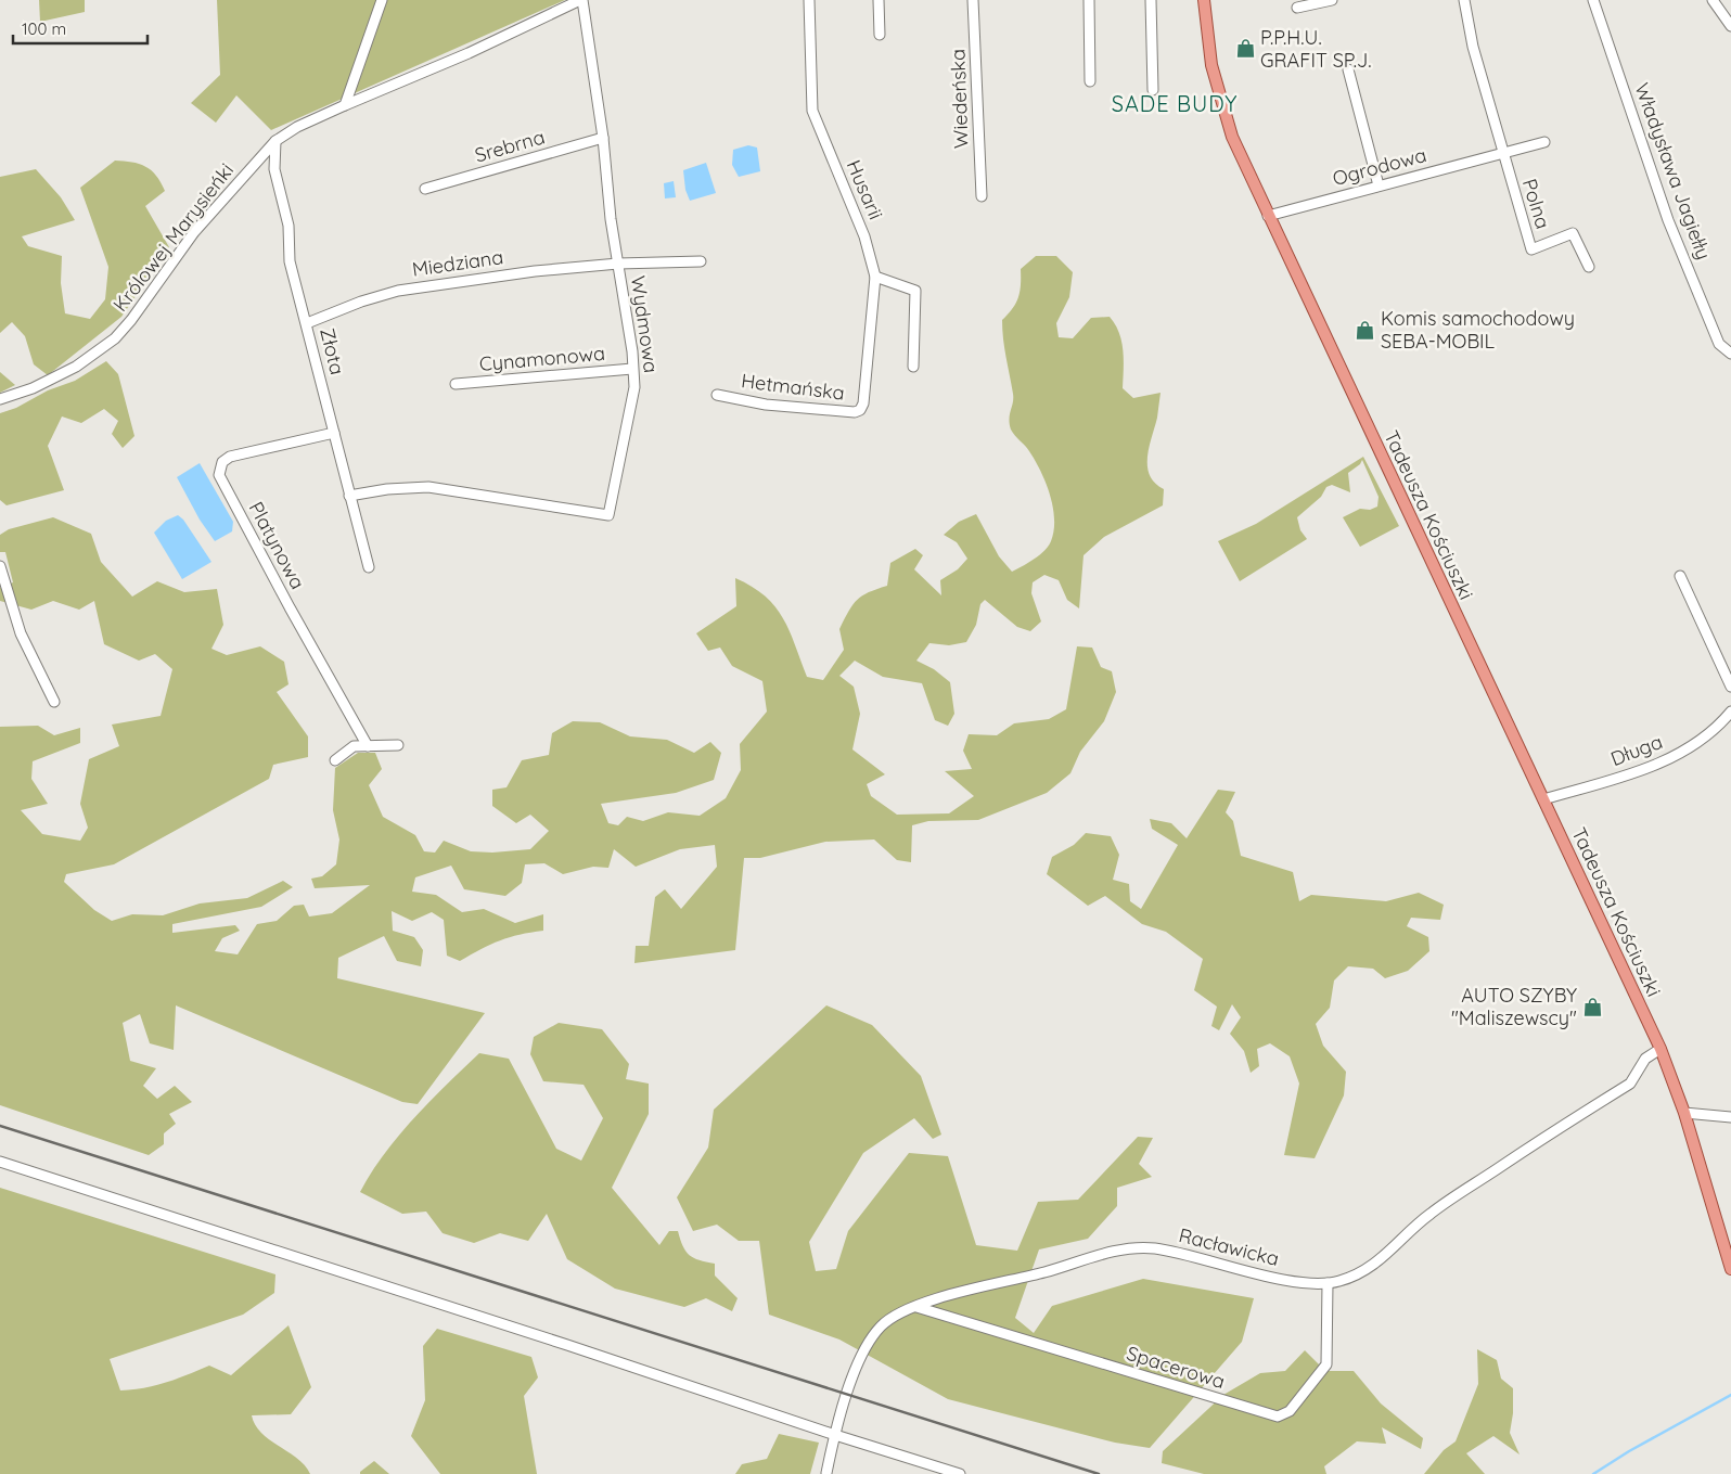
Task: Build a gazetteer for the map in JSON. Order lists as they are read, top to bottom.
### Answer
{
  "streets": {
    "main road": ["Tadeusza Kościuszki"],
    "street": [
      "Wiedeńska",
      "Srebrna",
      "Ogrodowa",
      "Władysława Jagiełły",
      "Husarii",
      "Polna",
      "Królowej Marysieńki",
      "Miedziana",
      "Wydmowa",
      "Złota",
      "Cynamonowa",
      "Hetmańska",
      "Platynowa",
      "Długa",
      "Racławicka",
      "Spacerowa"
    ]
  },
  "crossings": [
    ["Srebrna", "Wydmowa"],
    ["Ogrodowa", "Polna"],
    ["Ogrodowa", "Tadeusza Kościuszki"],
    ["Husarii", "Hetmańska"],
    ["Królowej Marysieńki", "Wydmowa"],
    ["Królowej Marysieńki", "Złota"],
    ["Miedziana", "Wydmowa"],
    ["Miedziana", "Złota"],
    ["Wydmowa", "Złota"],
    ["Wydmowa", "Cynamonowa"],
    ["Złota", "Platynowa"],
    ["Tadeusza Kościuszki", "Długa"],
    ["Tadeusza Kościuszki", "Racławicka"],
    ["Racławicka", "Spacerowa"]
  ],
  "districts": ["SADE BUDY"],
  "places": {
    "shop": ["P.P.H.U. GRAFIT SP.J.", "Komis samochodowy SEBA-MOBIL", "AUTO SZYBY \"Maliszewscy\""]
  },
  "scale_bar": "100 m"
}
